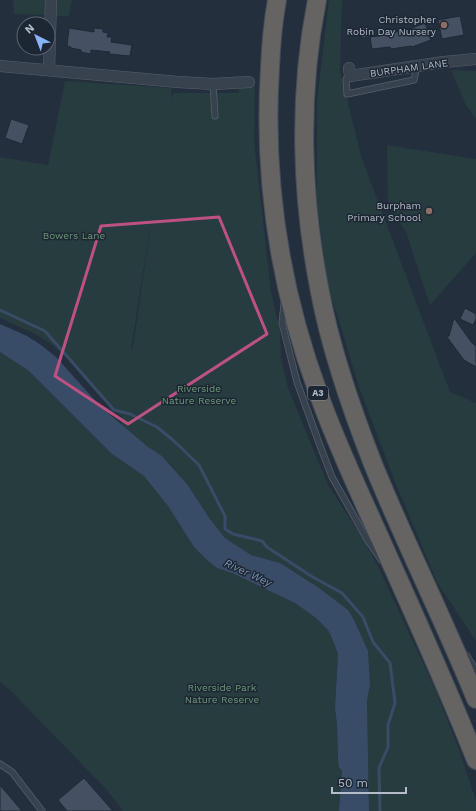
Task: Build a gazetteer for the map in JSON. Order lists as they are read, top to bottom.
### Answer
{
  "streets": {
    "highway": ["A3"],
    "street": ["BURPHAM LANE"]
  },
  "water": ["River Wey"],
  "parks": ["Bowers Lane", "Riverside Nature Reserve", "Riverside Park Nature Reserve"],
  "places": ["Christopher Robin Day Nursery", "Burpham Primary School"],
  "scale_bar": "50 m",
  "north": "top left"
}
